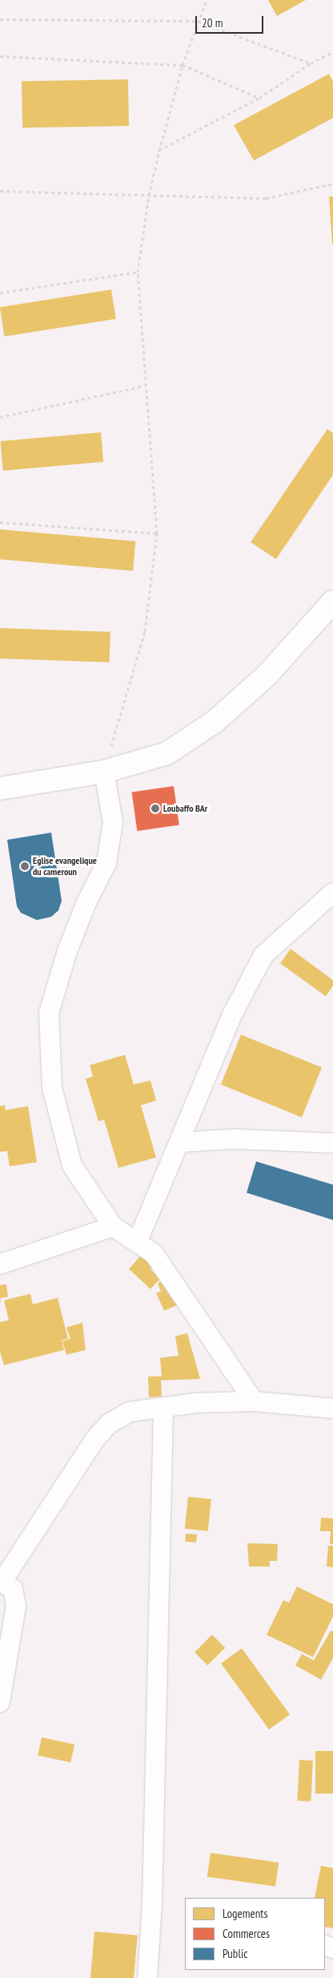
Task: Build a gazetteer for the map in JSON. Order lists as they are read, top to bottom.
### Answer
{
  "places": ["Loubaffo BAr", "Eglise evangelique du cameroun"],
  "legend": ["Logements", "Commerces", "Public"],
  "scale_bar": "20 m"
}
